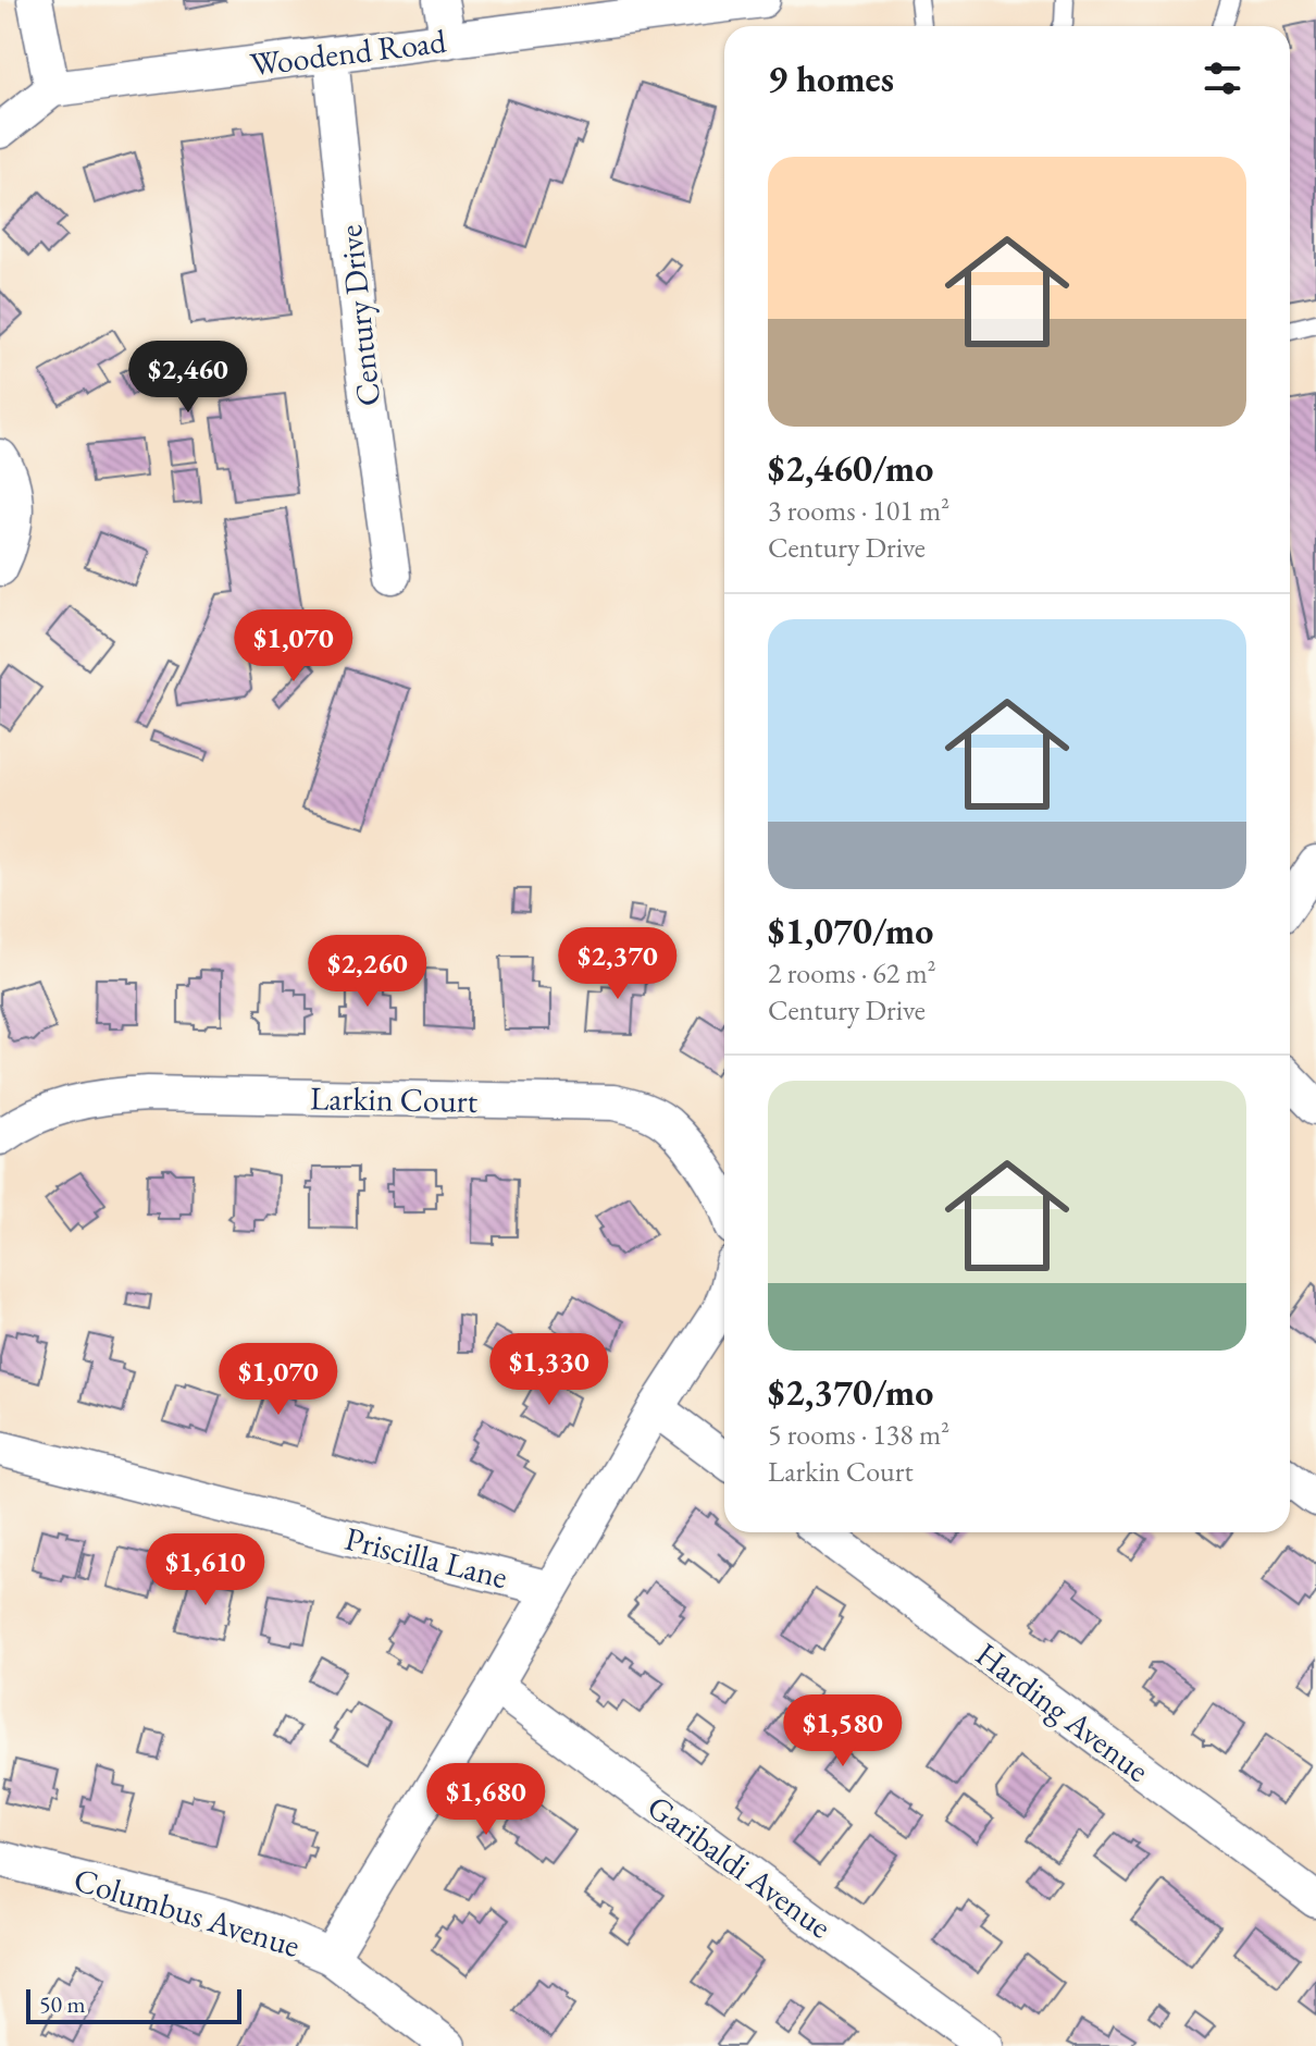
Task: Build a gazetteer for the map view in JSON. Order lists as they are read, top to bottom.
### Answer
{
  "streets": {
    "street": [
      "Woodend Road",
      "Century Drive",
      "Larkin Court",
      "Priscilla Lane",
      "Harding Avenue",
      "Garibaldi Avenue",
      "Columbus Avenue"
    ]
  },
  "crossings": [
    ["Woodend Road", "Century Drive"]
  ],
  "scale_bar": "50 m",
  "page": {
    "heading": "9 homes",
    "list": [
      {
        "name": "$2,460/mo",
        "note": "3 rooms · 101 m² · Century Drive"
      },
      {
        "name": "$1,070/mo",
        "note": "2 rooms · 62 m² · Century Drive"
      },
      {
        "name": "$2,370/mo",
        "note": "5 rooms · 138 m² · Larkin Court"
      }
    ],
    "price": [
      "$2,460",
      "$1,070",
      "$2,370",
      "$2,260",
      "$1,330",
      "$1,070",
      "$1,610",
      "$1,580",
      "$1,680"
    ],
    "scale": "50 m"
  }
}
